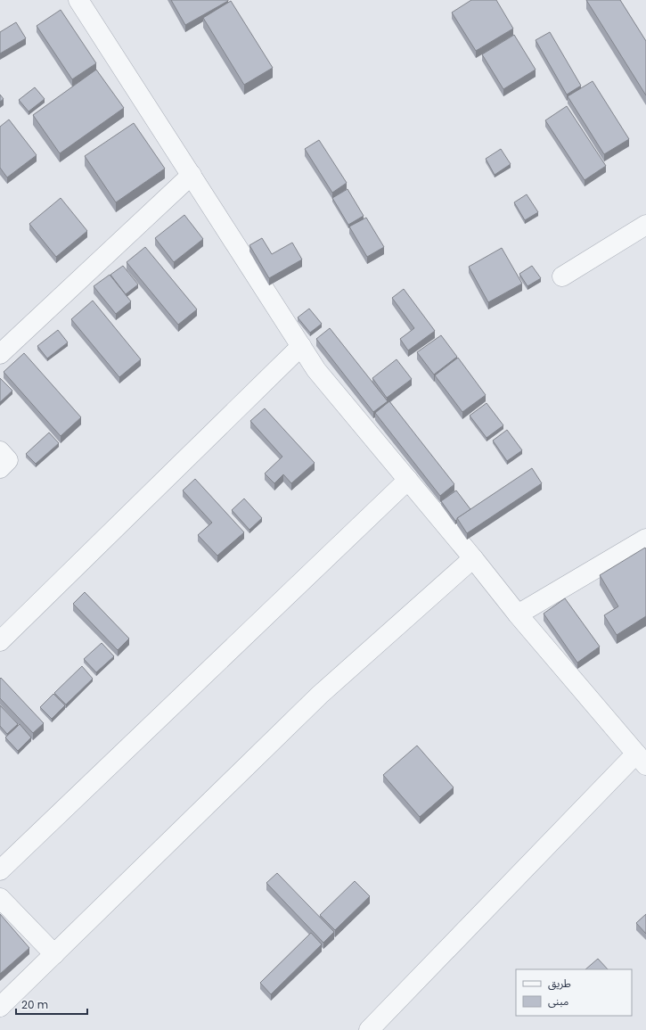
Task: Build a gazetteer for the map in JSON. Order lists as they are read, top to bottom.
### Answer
{
  "legend": ["طريق", "مبنى"],
  "scale_bar": "20 m"
}
